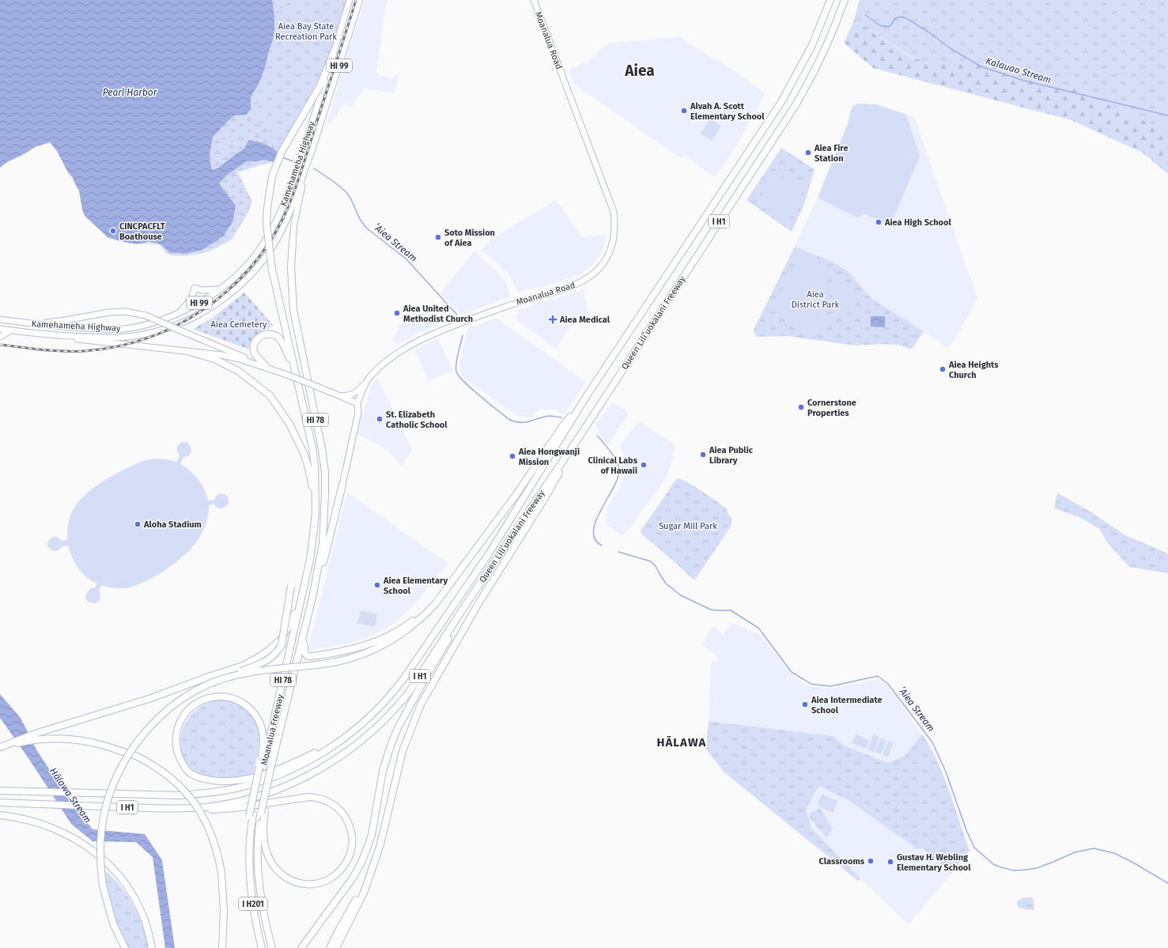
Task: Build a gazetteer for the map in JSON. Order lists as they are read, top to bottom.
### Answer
{
  "streets": {
    "highway": [
      "I H1",
      "Queen Liliʻuokalani Freeway",
      "HI 78",
      "Moanalua Freeway",
      "I H201"
    ],
    "main road": ["Moanalua Road", "HI 99", "Kamehameha Highway"]
  },
  "crossings": [
    ["Kamehameha Highway", "HI 78"],
    ["HI 78", "Moanalua Freeway"],
    ["Moanalua Freeway", "I H201"]
  ],
  "districts": ["Aiea", "HĀLAWA"],
  "water": [
    "Kalauao Stream",
    "Pearl Harbor",
    "ʻAiea Stream",
    "Hālawa Stream"
  ],
  "parks": [
    "Aiea Bay State Recreation Park",
    "Aiea District Park",
    "Aiea Cemetery",
    "Sugar Mill Park"
  ],
  "places": {
    "other": [
      "Alvah A. Scott Elementary School",
      "Aiea Fire Station",
      "Aiea High School",
      "CINCPACFLT Boathouse",
      "Soto Mission of Aiea",
      "Aiea United Methodist Church",
      "Aiea Heights Church",
      "Cornerstone Properties",
      "St. Elizabeth Catholic School",
      "Aiea Public Library",
      "Aiea Hongwanji Mission",
      "Clinical Labs of Hawaii",
      "Aloha Stadium",
      "Aiea Elementary School",
      "Aiea Intermediate School",
      "Classrooms",
      "Gustav H. Webling Elementary School"
    ],
    "health": ["Aiea Medical"]
  }
}
